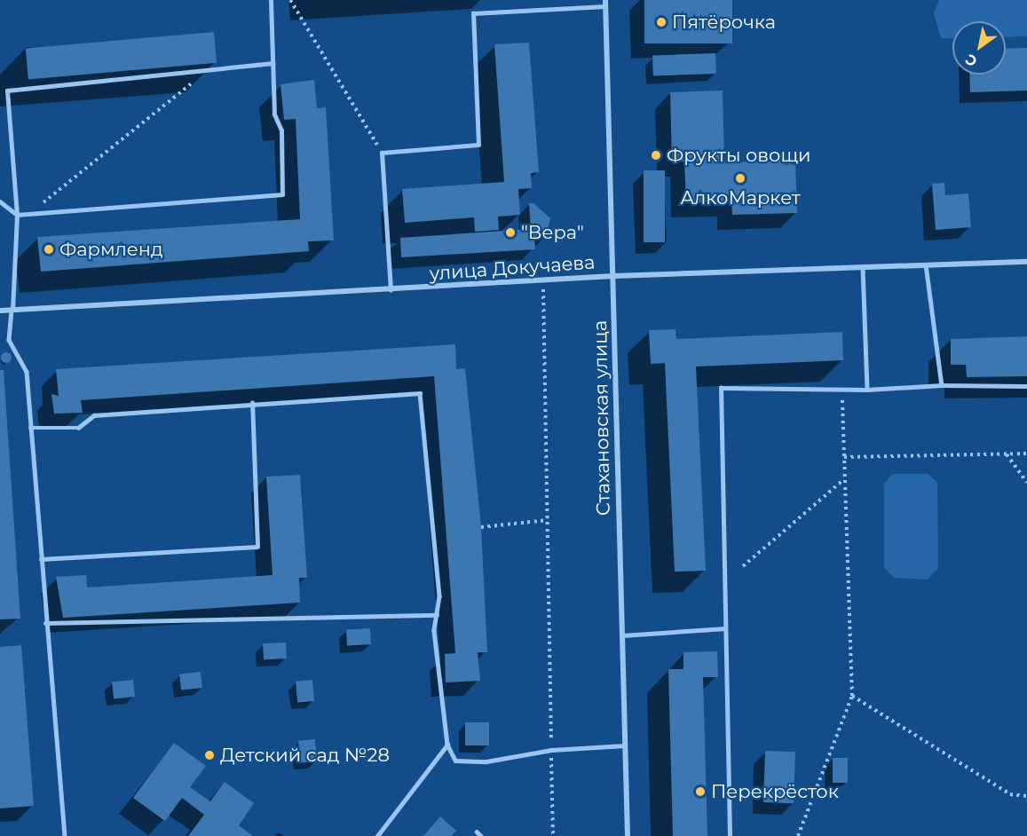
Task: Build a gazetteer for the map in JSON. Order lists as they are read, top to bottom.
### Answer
{
  "streets": {
    "street": ["улица Докучаева", "Стахановская улица"]
  },
  "crossings": [
    ["улица Докучаева", "Стахановская улица"]
  ],
  "places": [
    "Пятёрочка",
    "Фрукты овощи",
    "АлкоМаркет",
    "\"Вера\"",
    "Фармленд",
    "Детский сад №28",
    "Перекрёсток"
  ],
  "north": "bottom left"
}
